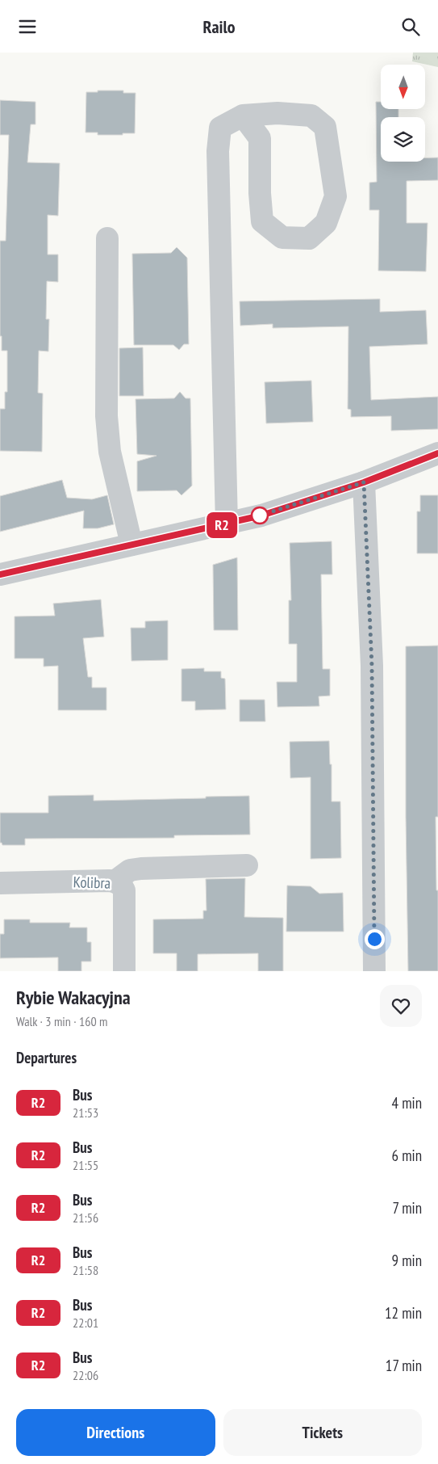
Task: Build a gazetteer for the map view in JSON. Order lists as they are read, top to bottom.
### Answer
{
  "streets": {
    "street": ["Kolibra"]
  },
  "lines": ["bus line R2"],
  "north": "bottom",
  "page": {
    "header": "Railo",
    "on_map": "R2",
    "heading": [
      ["Rybie Wakacyjna", "Walk · 3 min · 160 m"],
      "Departures"
    ],
    "list": [
      {
        "mark": "R2",
        "name": "Bus",
        "note": "21:53",
        "value": "4 min"
      },
      {
        "mark": "R2",
        "name": "Bus",
        "note": "21:55",
        "value": "6 min"
      },
      {
        "mark": "R2",
        "name": "Bus",
        "note": "21:56",
        "value": "7 min"
      },
      {
        "mark": "R2",
        "name": "Bus",
        "note": "21:58",
        "value": "9 min"
      },
      {
        "mark": "R2",
        "name": "Bus",
        "note": "22:01",
        "value": "12 min"
      },
      {
        "mark": "R2",
        "name": "Bus",
        "note": "22:06",
        "value": "17 min"
      }
    ],
    "buttons": ["Directions", "Tickets"]
  }
}
